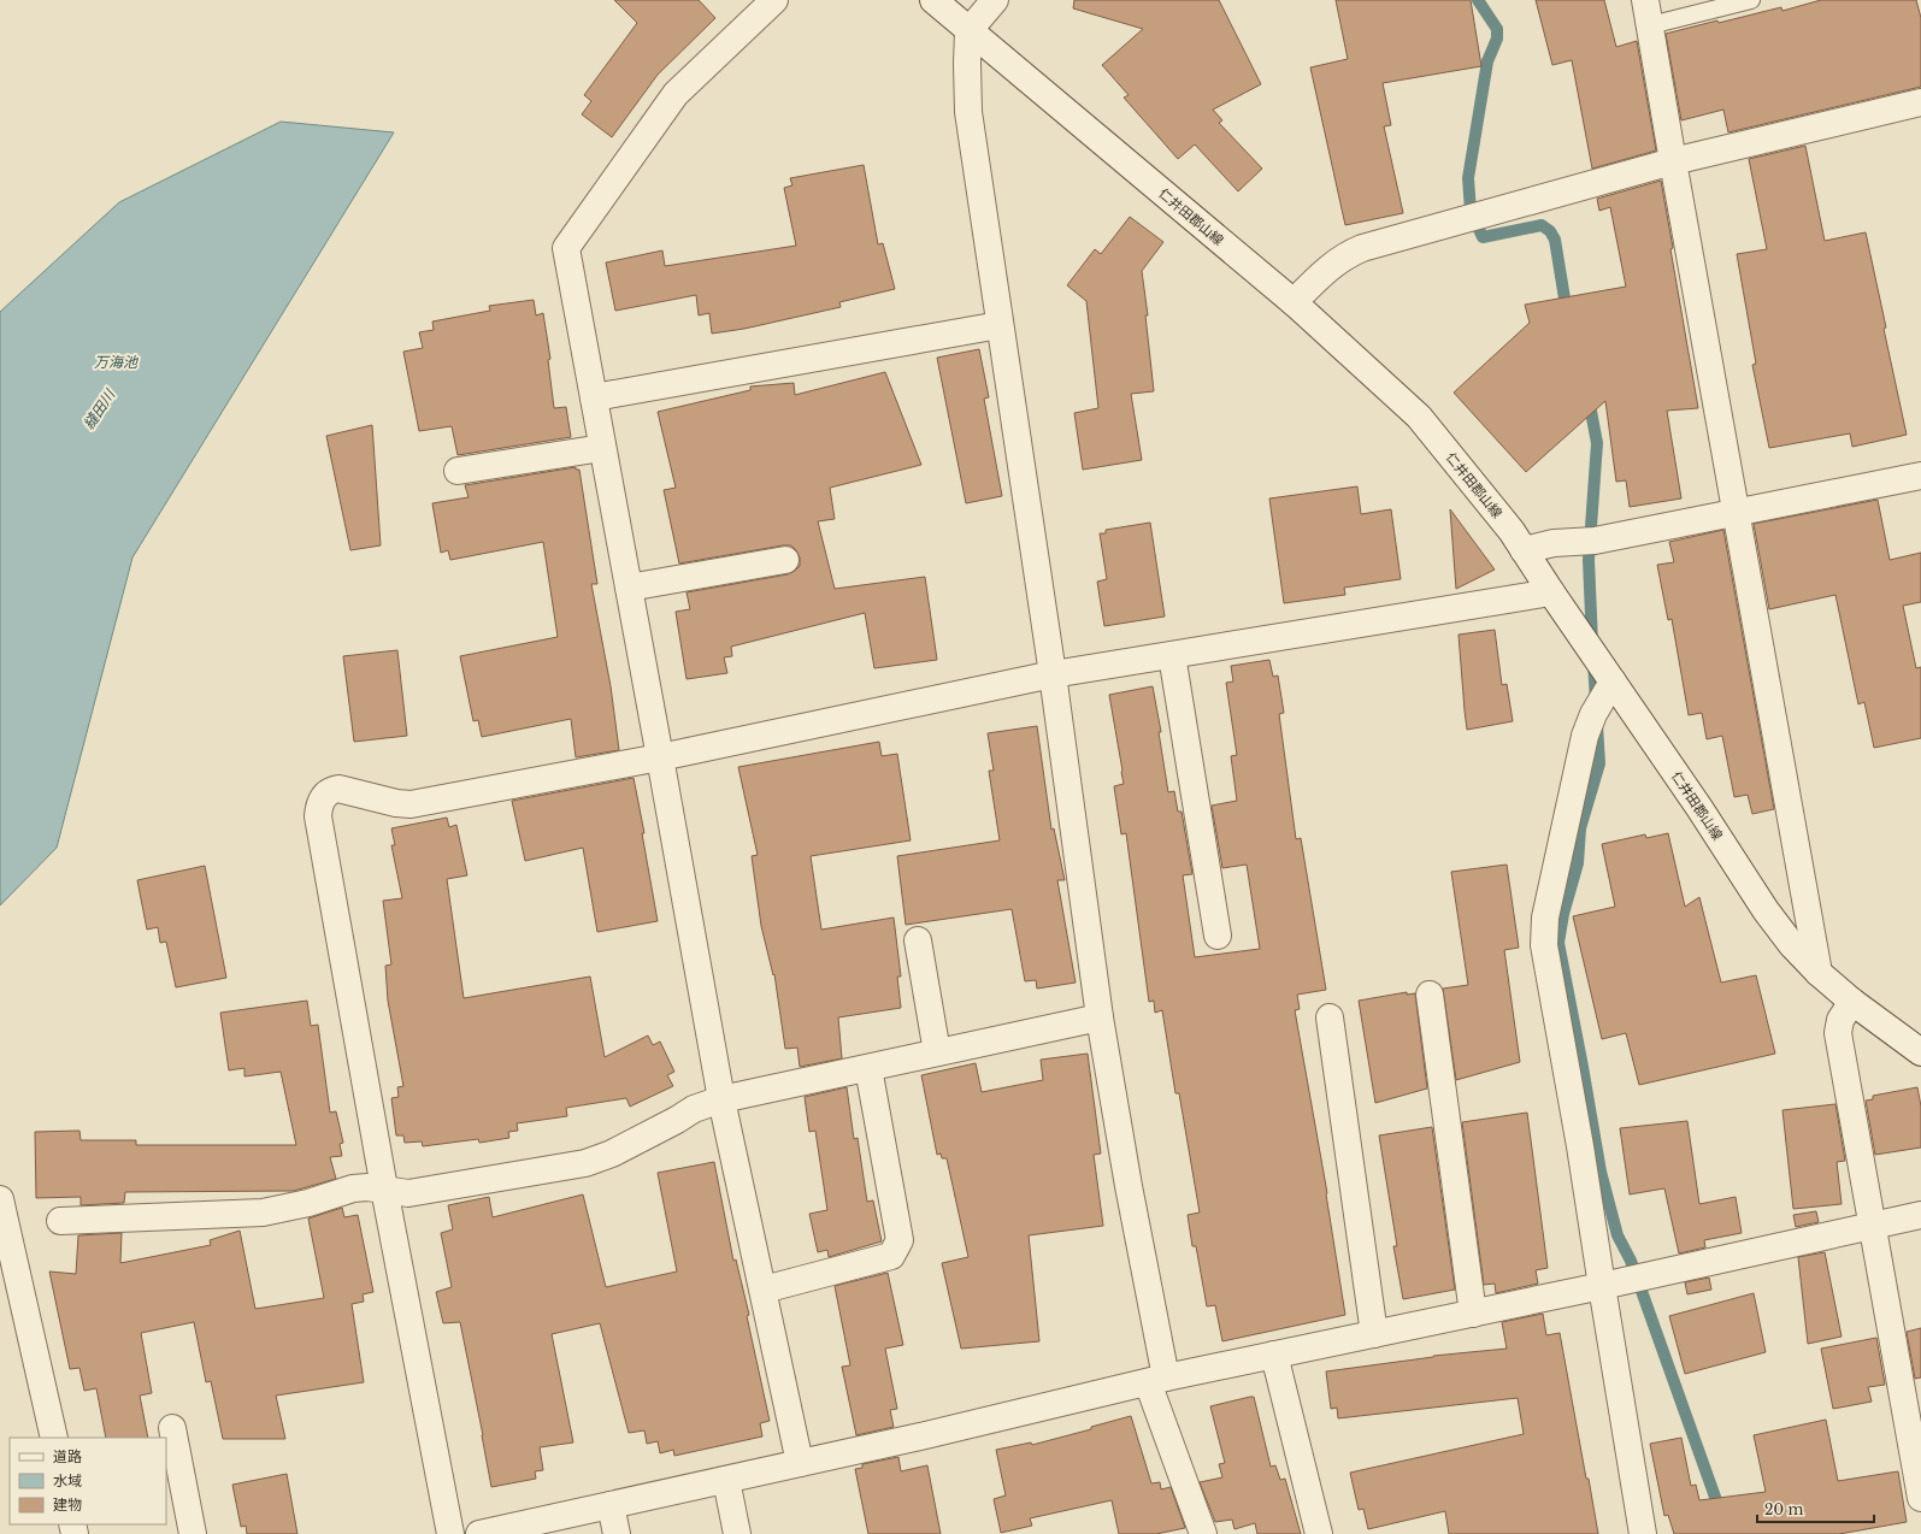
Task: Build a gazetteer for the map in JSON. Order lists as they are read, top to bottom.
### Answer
{
  "streets": {
    "street": ["仁井田郡山線"]
  },
  "water": ["万海池", "縫田川"],
  "legend": ["道路", "水域", "建物"],
  "scale_bar": "20 m"
}
